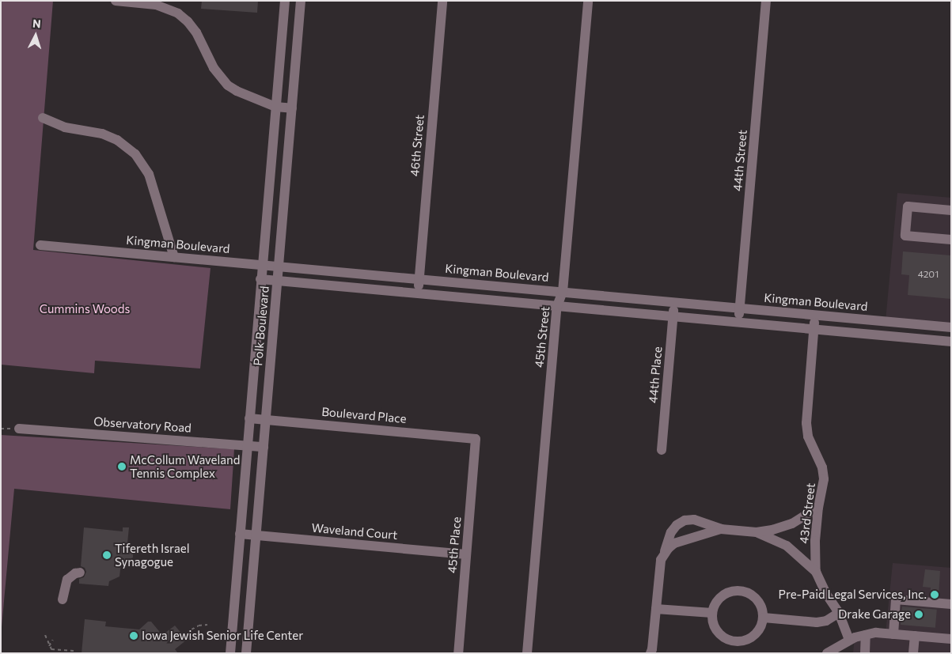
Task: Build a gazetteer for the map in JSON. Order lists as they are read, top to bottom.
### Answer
{
  "streets": {
    "street": [
      "46th Street",
      "44th Street",
      "Kingman Boulevard",
      "Polk Boulevard",
      "45th Street",
      "44th Place",
      "Boulevard Place",
      "Observatory Road",
      "43rd Street",
      "Waveland Court",
      "45th Place"
    ]
  },
  "crossings": [
    ["46th Street", "Kingman Boulevard"],
    ["44th Street", "Kingman Boulevard"],
    ["Kingman Boulevard", "Polk Boulevard"],
    ["Kingman Boulevard", "45th Street"],
    ["Kingman Boulevard", "44th Place"],
    ["Kingman Boulevard", "43rd Street"],
    ["Polk Boulevard", "Boulevard Place"],
    ["Polk Boulevard", "Observatory Road"],
    ["Polk Boulevard", "Waveland Court"],
    ["Boulevard Place", "45th Place"],
    ["Waveland Court", "45th Place"]
  ],
  "parks": ["Cummins Woods"],
  "places": [
    "McCollum Waveland Tennis Complex",
    "Tifereth Israel Synagogue",
    "Pre-Paid Legal Services, Inc.",
    "Drake Garage",
    "Iowa Jewish Senior Life Center"
  ],
  "house_numbers": ["4201"],
  "north": "top"
}
